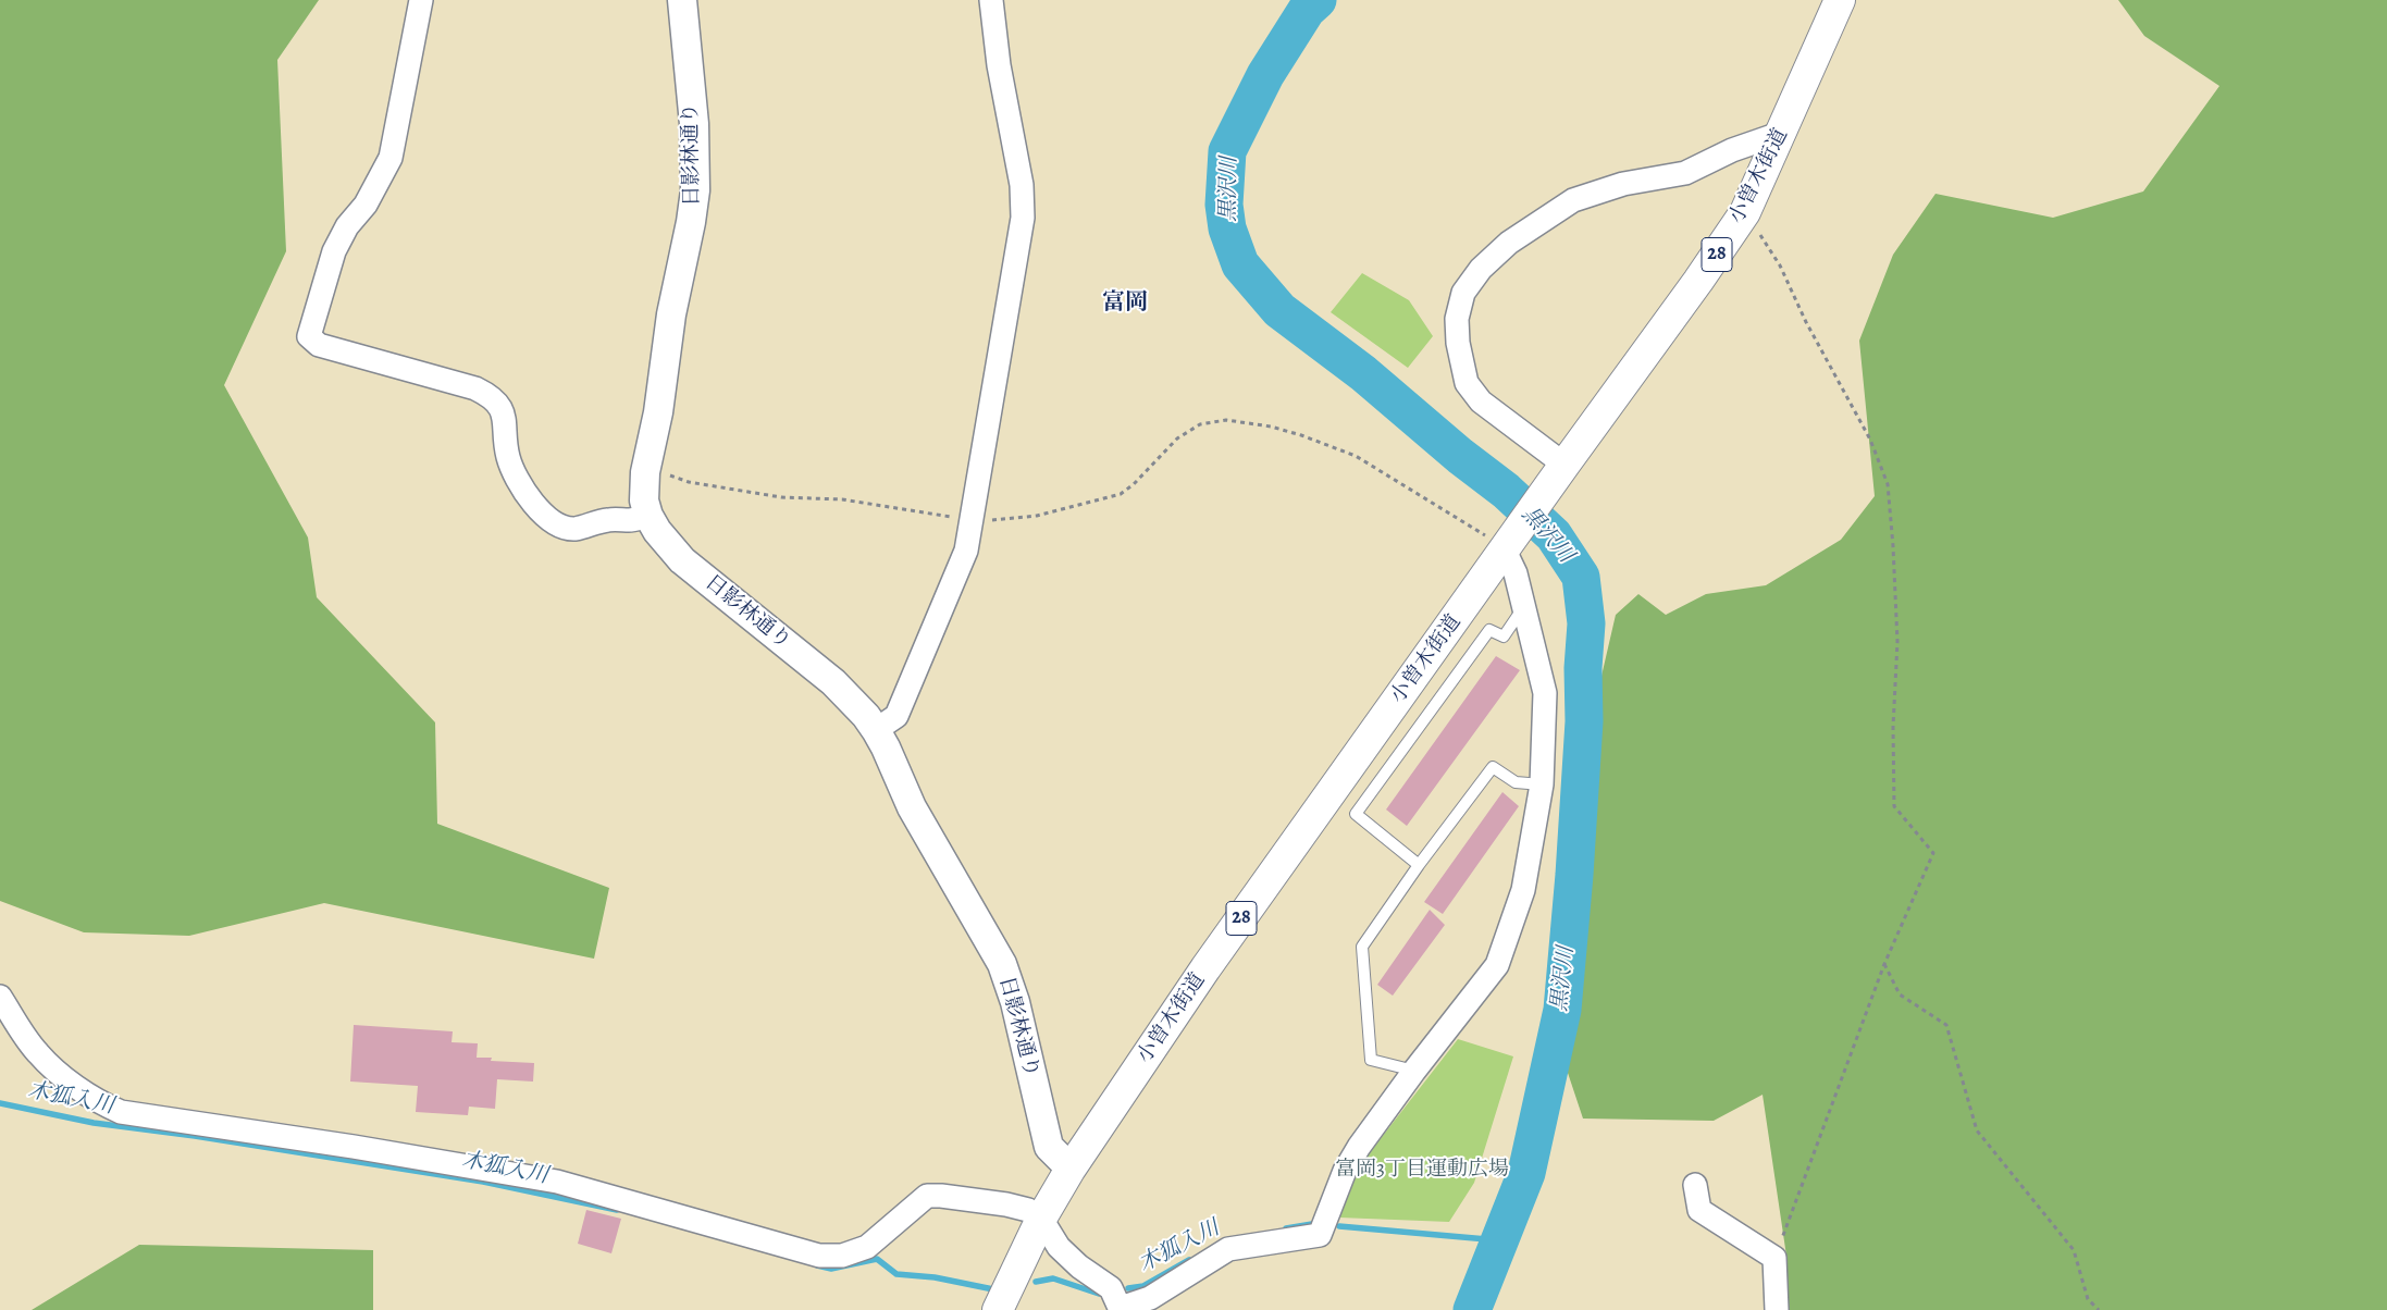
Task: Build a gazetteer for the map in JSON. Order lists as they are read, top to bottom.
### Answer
{
  "streets": {
    "main road": ["小曽木街道", "28"],
    "street": ["日影林通り"]
  },
  "crossings": [
    ["日影林通り", "小曽木街道"]
  ],
  "districts": ["富岡"],
  "water": ["黒沢川", "木狐入川"],
  "parks": ["富岡3丁目運動広場"]
}
